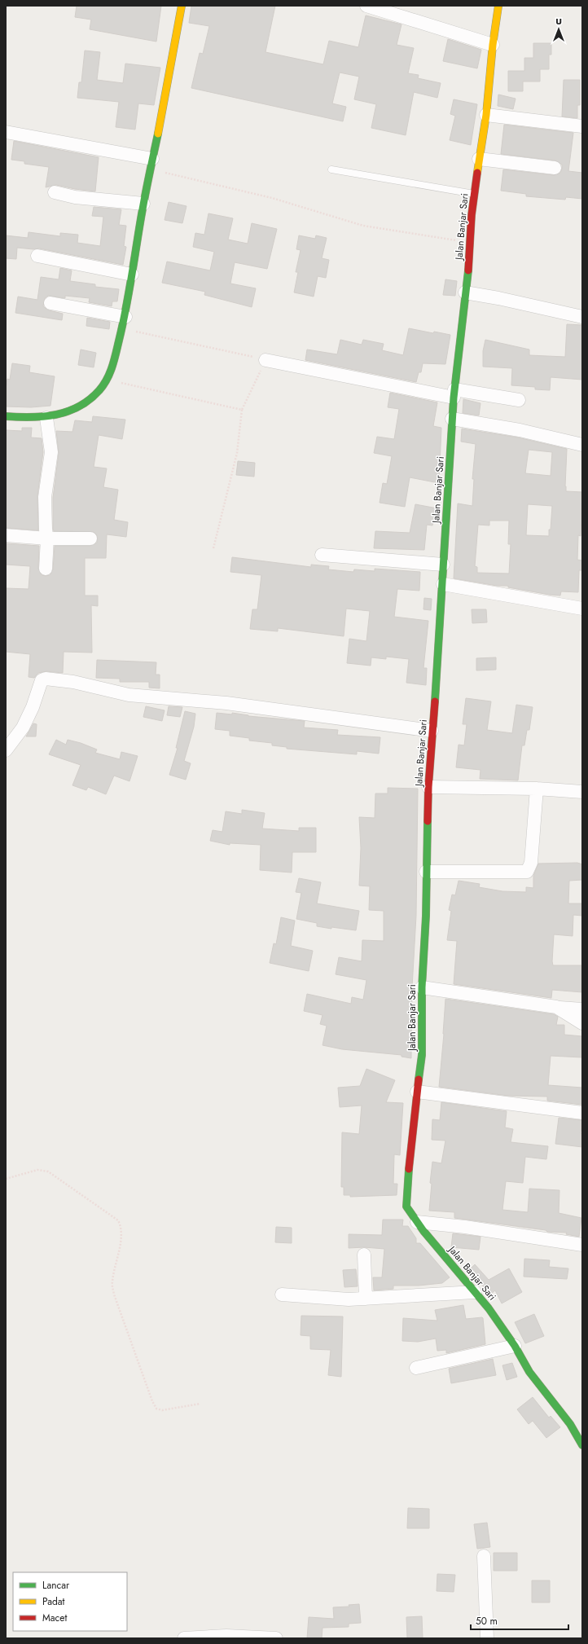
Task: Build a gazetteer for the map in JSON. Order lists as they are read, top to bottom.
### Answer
{
  "streets": {
    "street": ["Jalan Banjar Sari"]
  },
  "legend": ["Lancar", "Padat", "Macet"],
  "scale_bar": "50 m",
  "north": "top"
}
